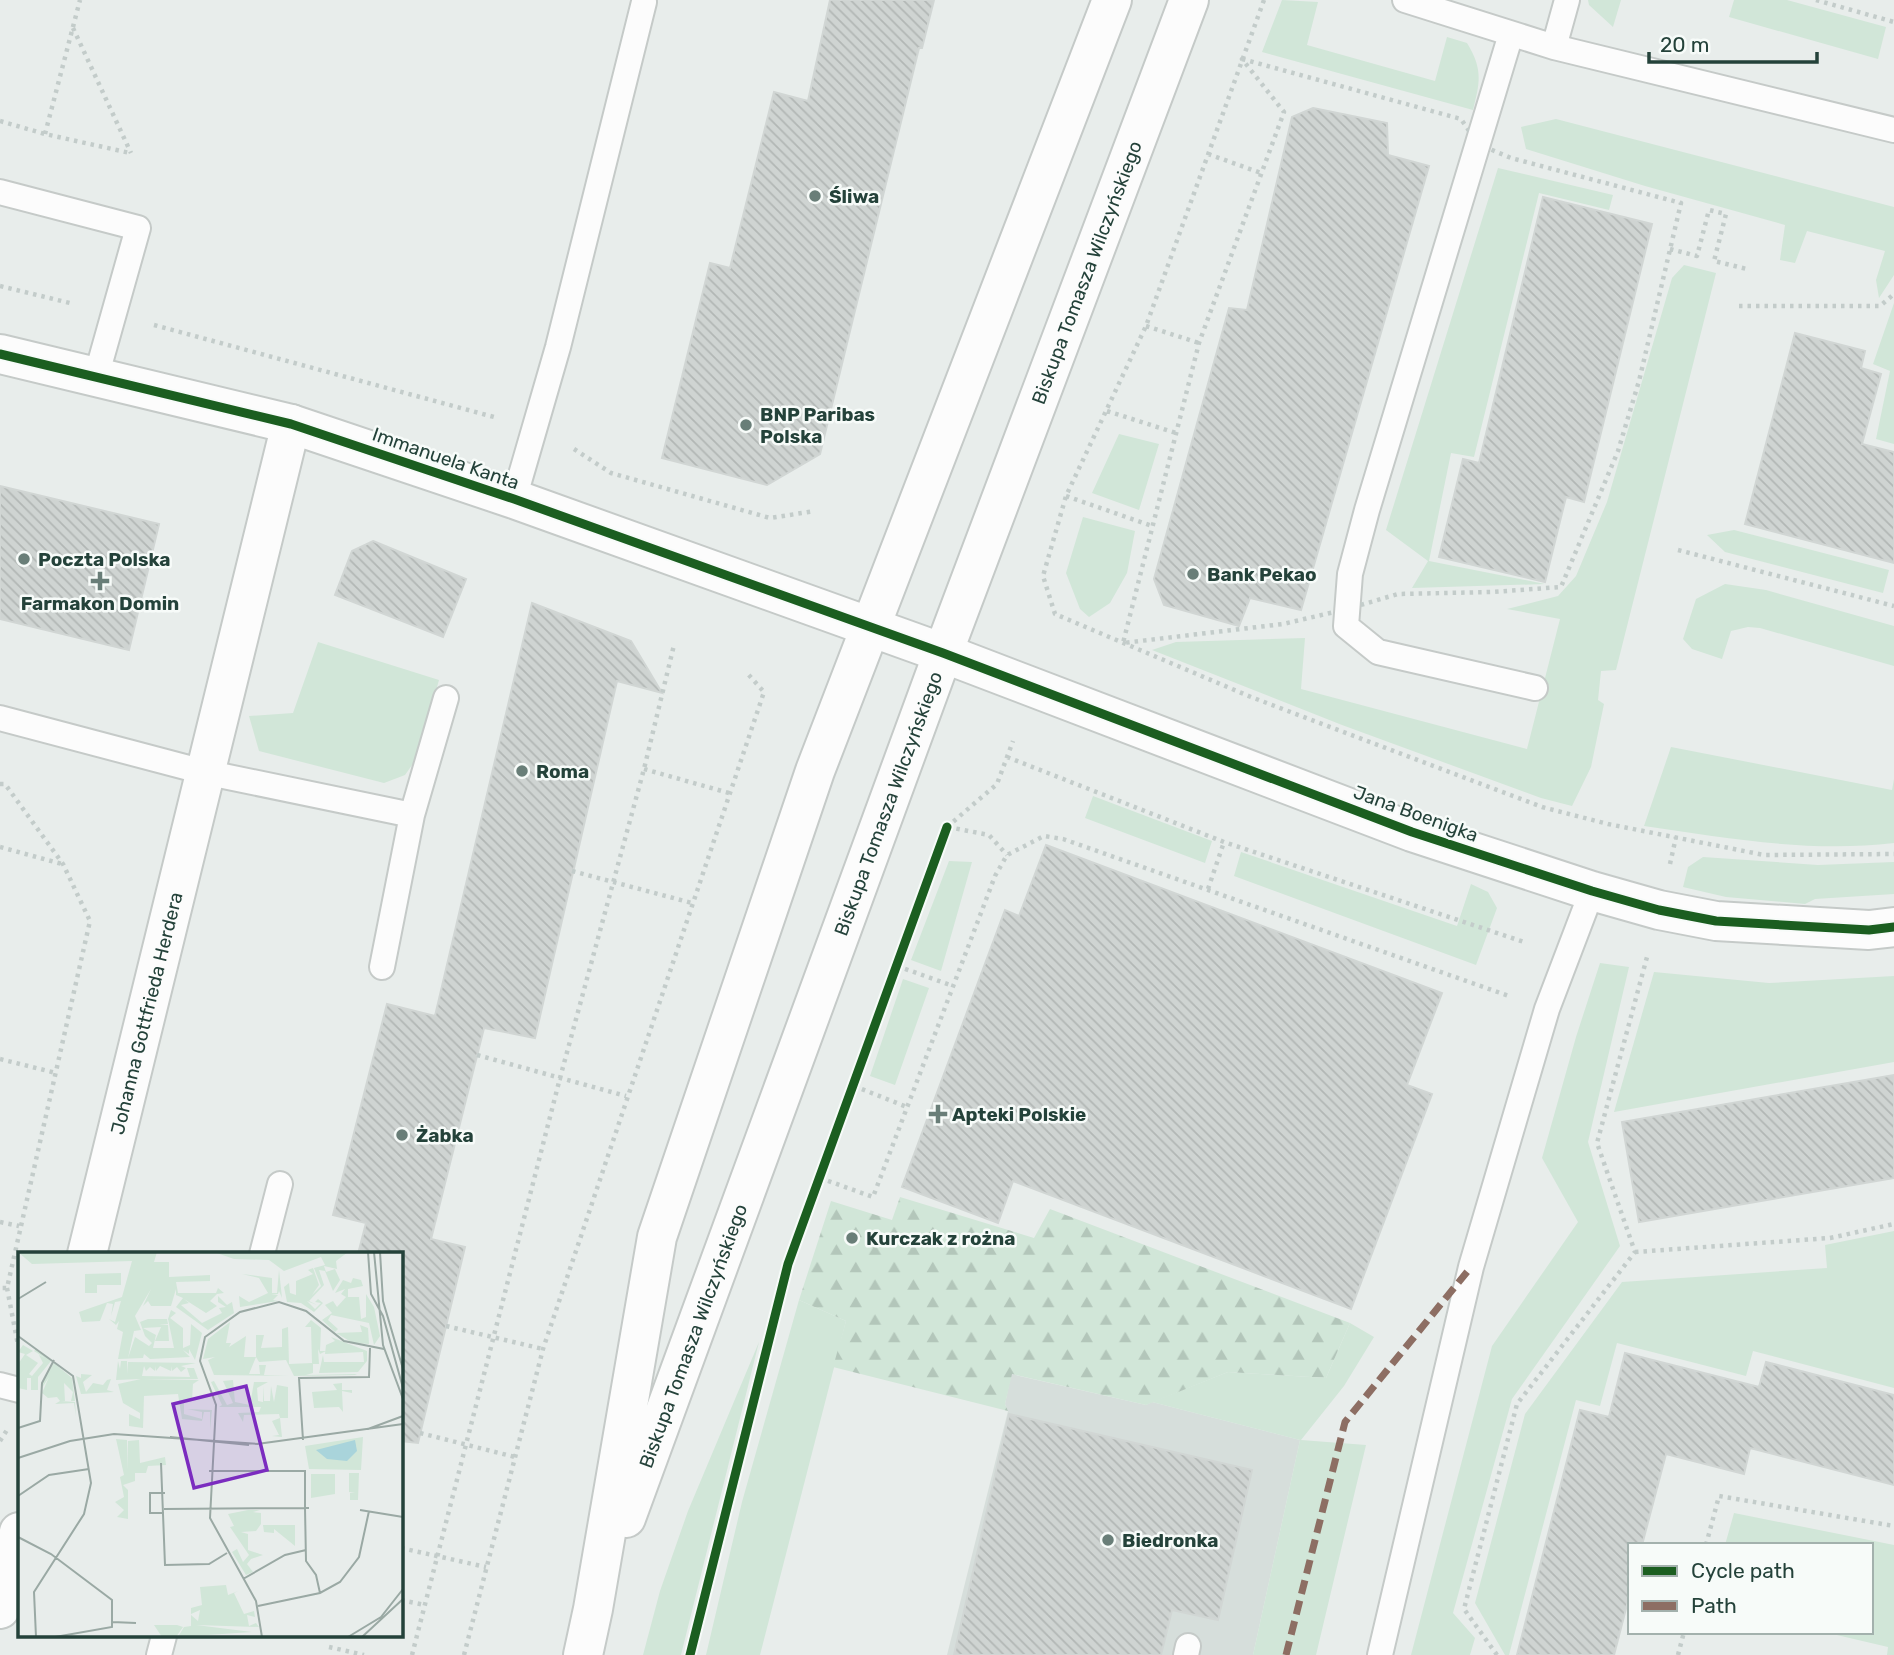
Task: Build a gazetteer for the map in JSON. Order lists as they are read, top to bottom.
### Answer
{
  "streets": {
    "street": [
      "Biskupa Tomasza Wilczyńskiego",
      "Immanuela Kanta",
      "Jana Boenigka",
      "Johanna Gottfrieda Herdera"
    ]
  },
  "crossings": [
    ["Biskupa Tomasza Wilczyńskiego", "Immanuela Kanta"],
    ["Biskupa Tomasza Wilczyńskiego", "Jana Boenigka"],
    ["Immanuela Kanta", "Jana Boenigka"],
    ["Immanuela Kanta", "Johanna Gottfrieda Herdera"]
  ],
  "places": {
    "other": [
      "Śliwa",
      "BNP Paribas Polska",
      "Poczta Polska",
      "Bank Pekao",
      "Roma",
      "Żabka",
      "Kurczak z rożna",
      "Biedronka"
    ],
    "health": ["Farmakon Domin", "Apteki Polskie"]
  },
  "legend": ["Cycle path", "Path"],
  "scale_bar": "20 m"
}
